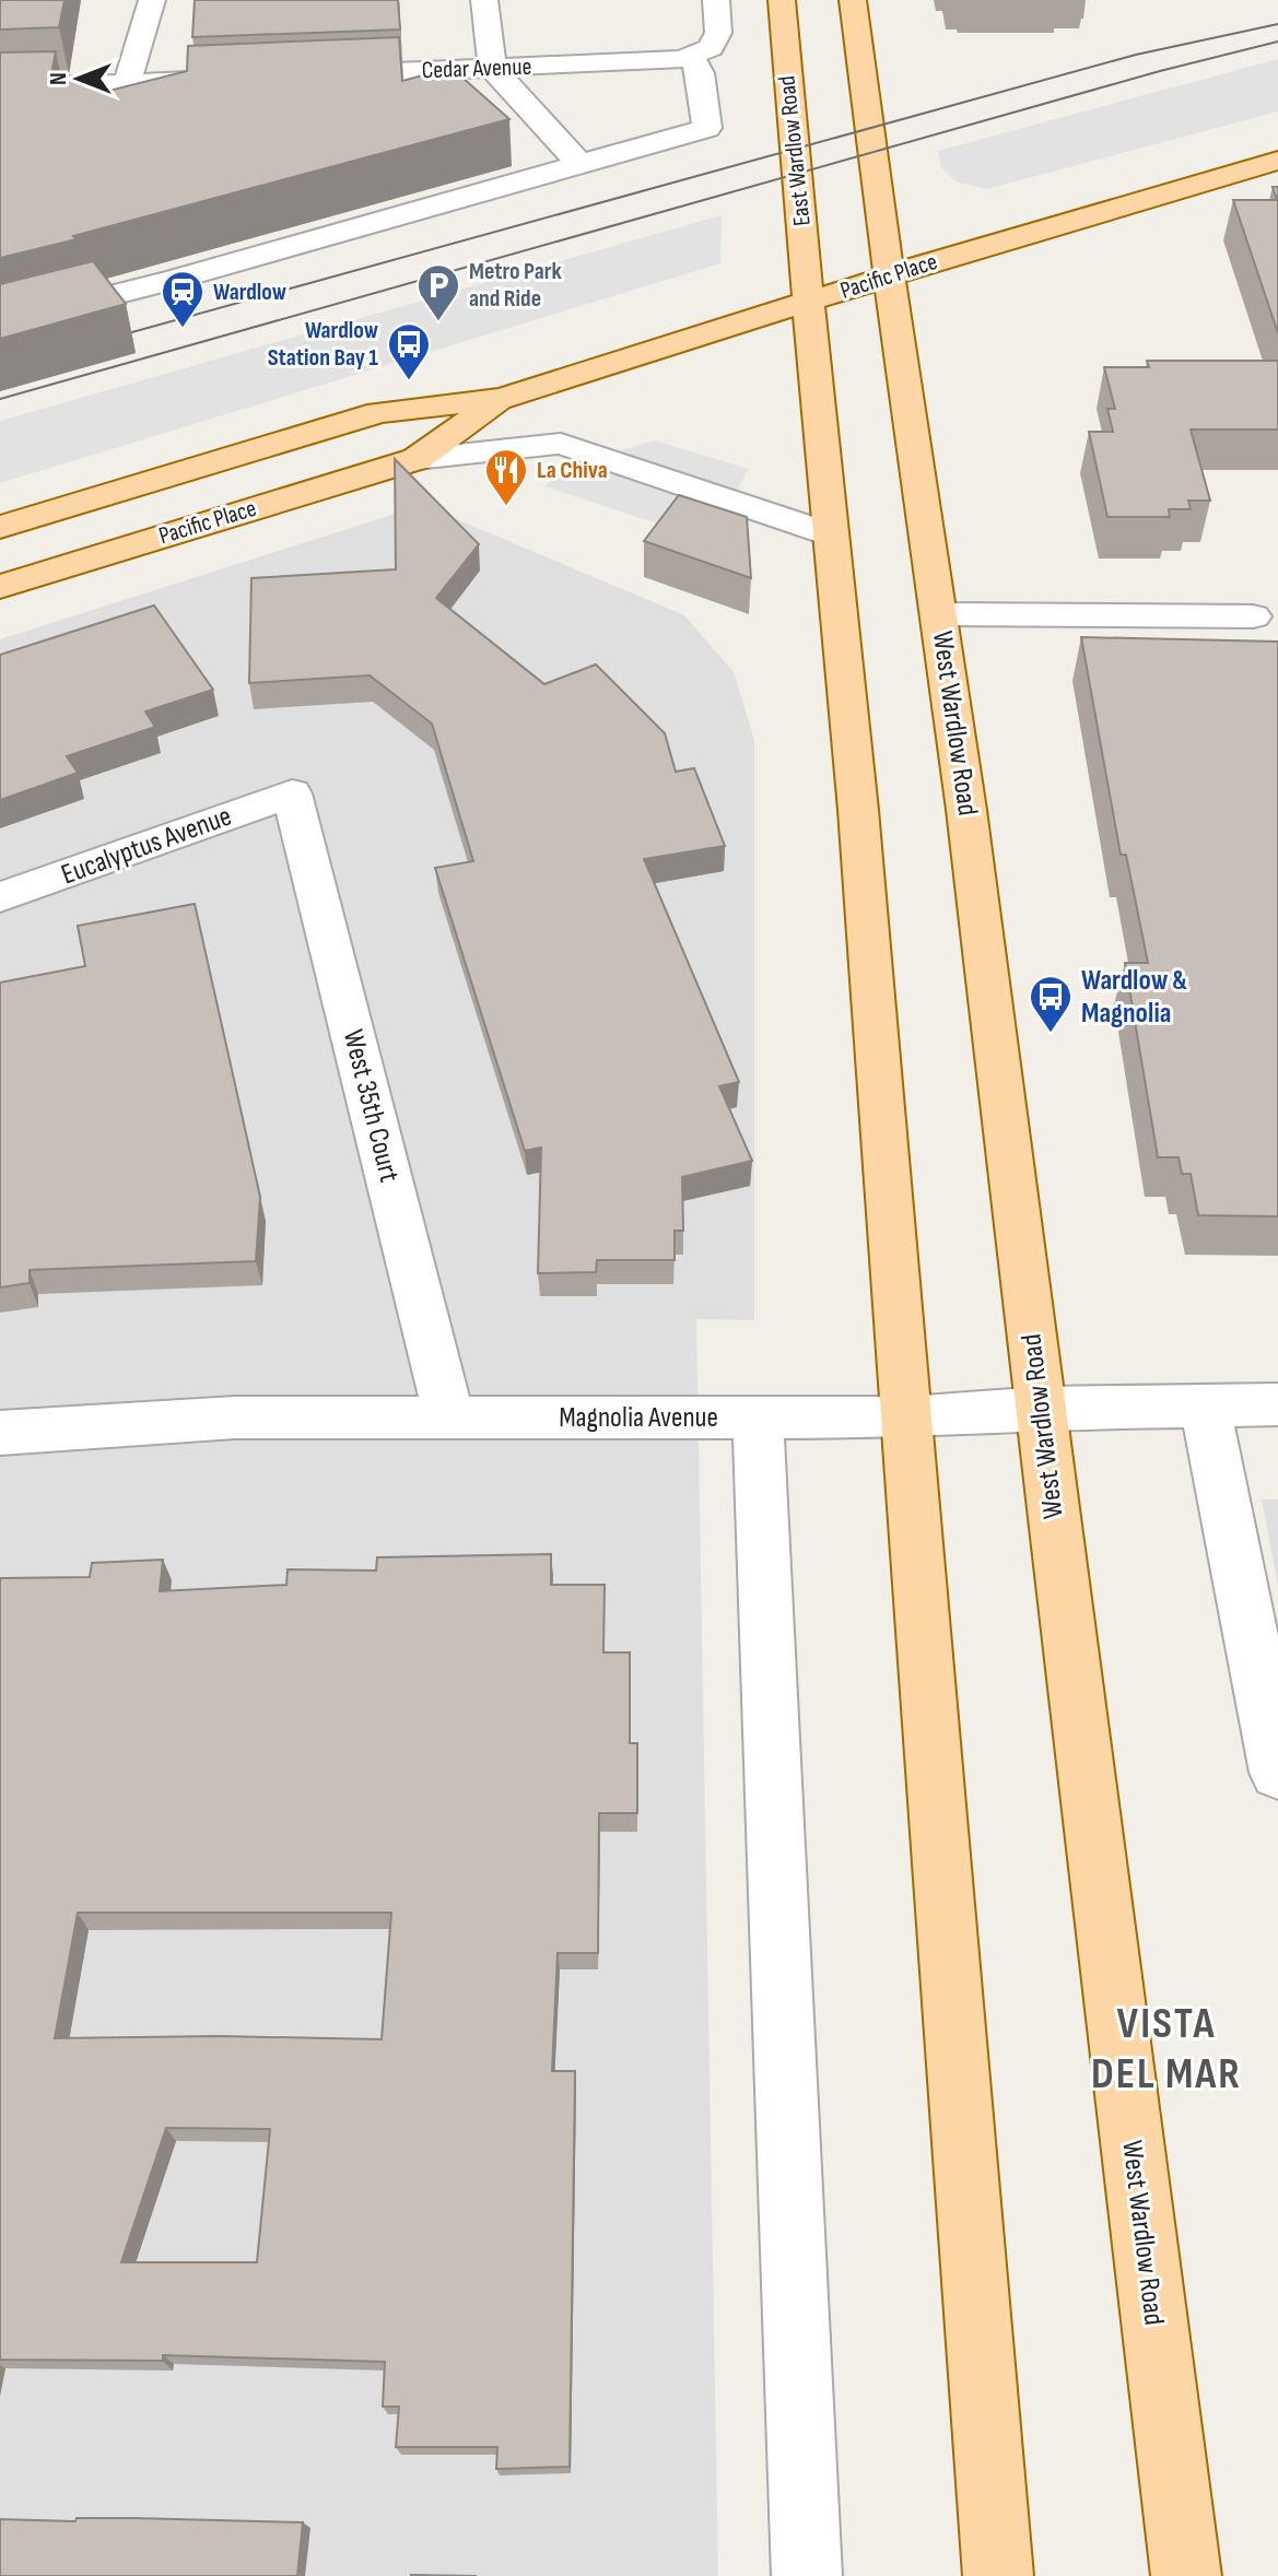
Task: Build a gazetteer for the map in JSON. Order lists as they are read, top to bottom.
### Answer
{
  "streets": {
    "main road": ["East Wardlow Road", "Pacific Place", "West Wardlow Road"],
    "street": [
      "Cedar Avenue",
      "Eucalyptus Avenue",
      "West 35th Court",
      "Magnolia Avenue"
    ]
  },
  "crossings": [
    ["East Wardlow Road", "Pacific Place"],
    ["Pacific Place", "West Wardlow Road"],
    ["West Wardlow Road", "Magnolia Avenue"],
    ["Eucalyptus Avenue", "West 35th Court"],
    ["West 35th Court", "Magnolia Avenue"]
  ],
  "districts": ["VISTA DEL MAR"],
  "places": {
    "parking": ["Metro Park and Ride"],
    "station": ["Wardlow"],
    "bus stop": ["Wardlow Station Bay 1", "Wardlow & Magnolia"],
    "restaurant": ["La Chiva"]
  },
  "north": "left"
}
